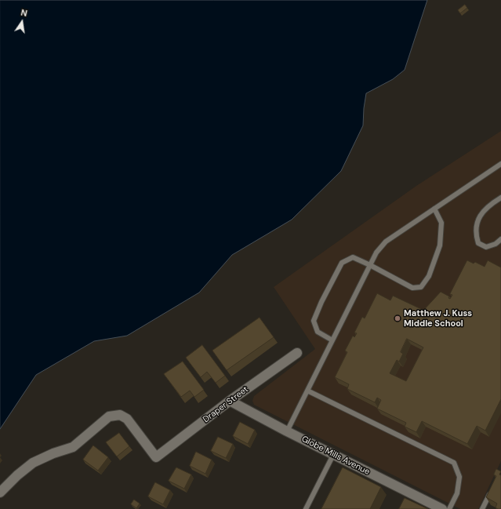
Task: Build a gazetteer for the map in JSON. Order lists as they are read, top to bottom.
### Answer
{
  "streets": {
    "street": ["Draper Street", "Globe Mills Avenue"]
  },
  "crossings": [
    ["Draper Street", "Globe Mills Avenue"]
  ],
  "places": ["Matthew J. Kuss Middle School"],
  "north": "top"
}
